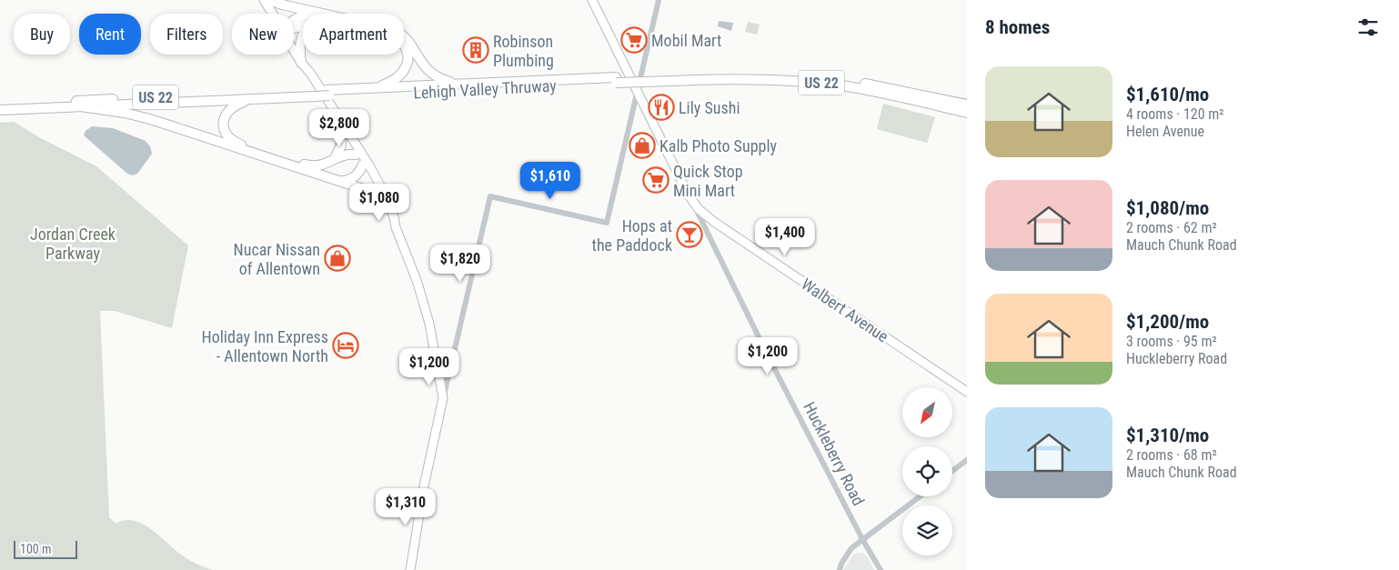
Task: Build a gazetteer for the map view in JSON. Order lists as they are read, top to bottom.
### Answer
{
  "streets": {
    "highway": ["US 22", "Lehigh Valley Thruway"],
    "main road": ["Walbert Avenue"],
    "street": ["Huckleberry Road"]
  },
  "crossings": [
    ["Walbert Avenue", "Huckleberry Road"]
  ],
  "parks": ["Jordan Creek Parkway"],
  "places": {
    "supermarket": ["Mobil Mart", "Quick Stop Mini Mart"],
    "building": ["Robinson Plumbing"],
    "restaurant": ["Lily Sushi"],
    "shop": ["Kalb Photo Supply", "Nucar Nissan of Allentown"],
    "bar": ["Hops at the Paddock"],
    "hotel": ["Holiday Inn Express - Allentown North"]
  },
  "scale_bar": "100 m",
  "north": "bottom left",
  "page": {
    "heading": "8 homes",
    "chip": [
      "Buy",
      "Rent",
      "Filters",
      "New",
      "Apartment"
    ],
    "list": [
      {
        "name": "$1,610/mo",
        "note": "4 rooms · 120 m² · Helen Avenue"
      },
      {
        "name": "$1,080/mo",
        "note": "2 rooms · 62 m² · Mauch Chunk Road"
      },
      {
        "name": "$1,200/mo",
        "note": "3 rooms · 95 m² · Huckleberry Road"
      },
      {
        "name": "$1,310/mo",
        "note": "2 rooms · 68 m² · Mauch Chunk Road"
      }
    ],
    "price": [
      "$2,800",
      "$1,610",
      "$1,080",
      "$1,400",
      "$1,820",
      "$1,200",
      "$1,200",
      "$1,310"
    ],
    "scale": "100 m"
  }
}
